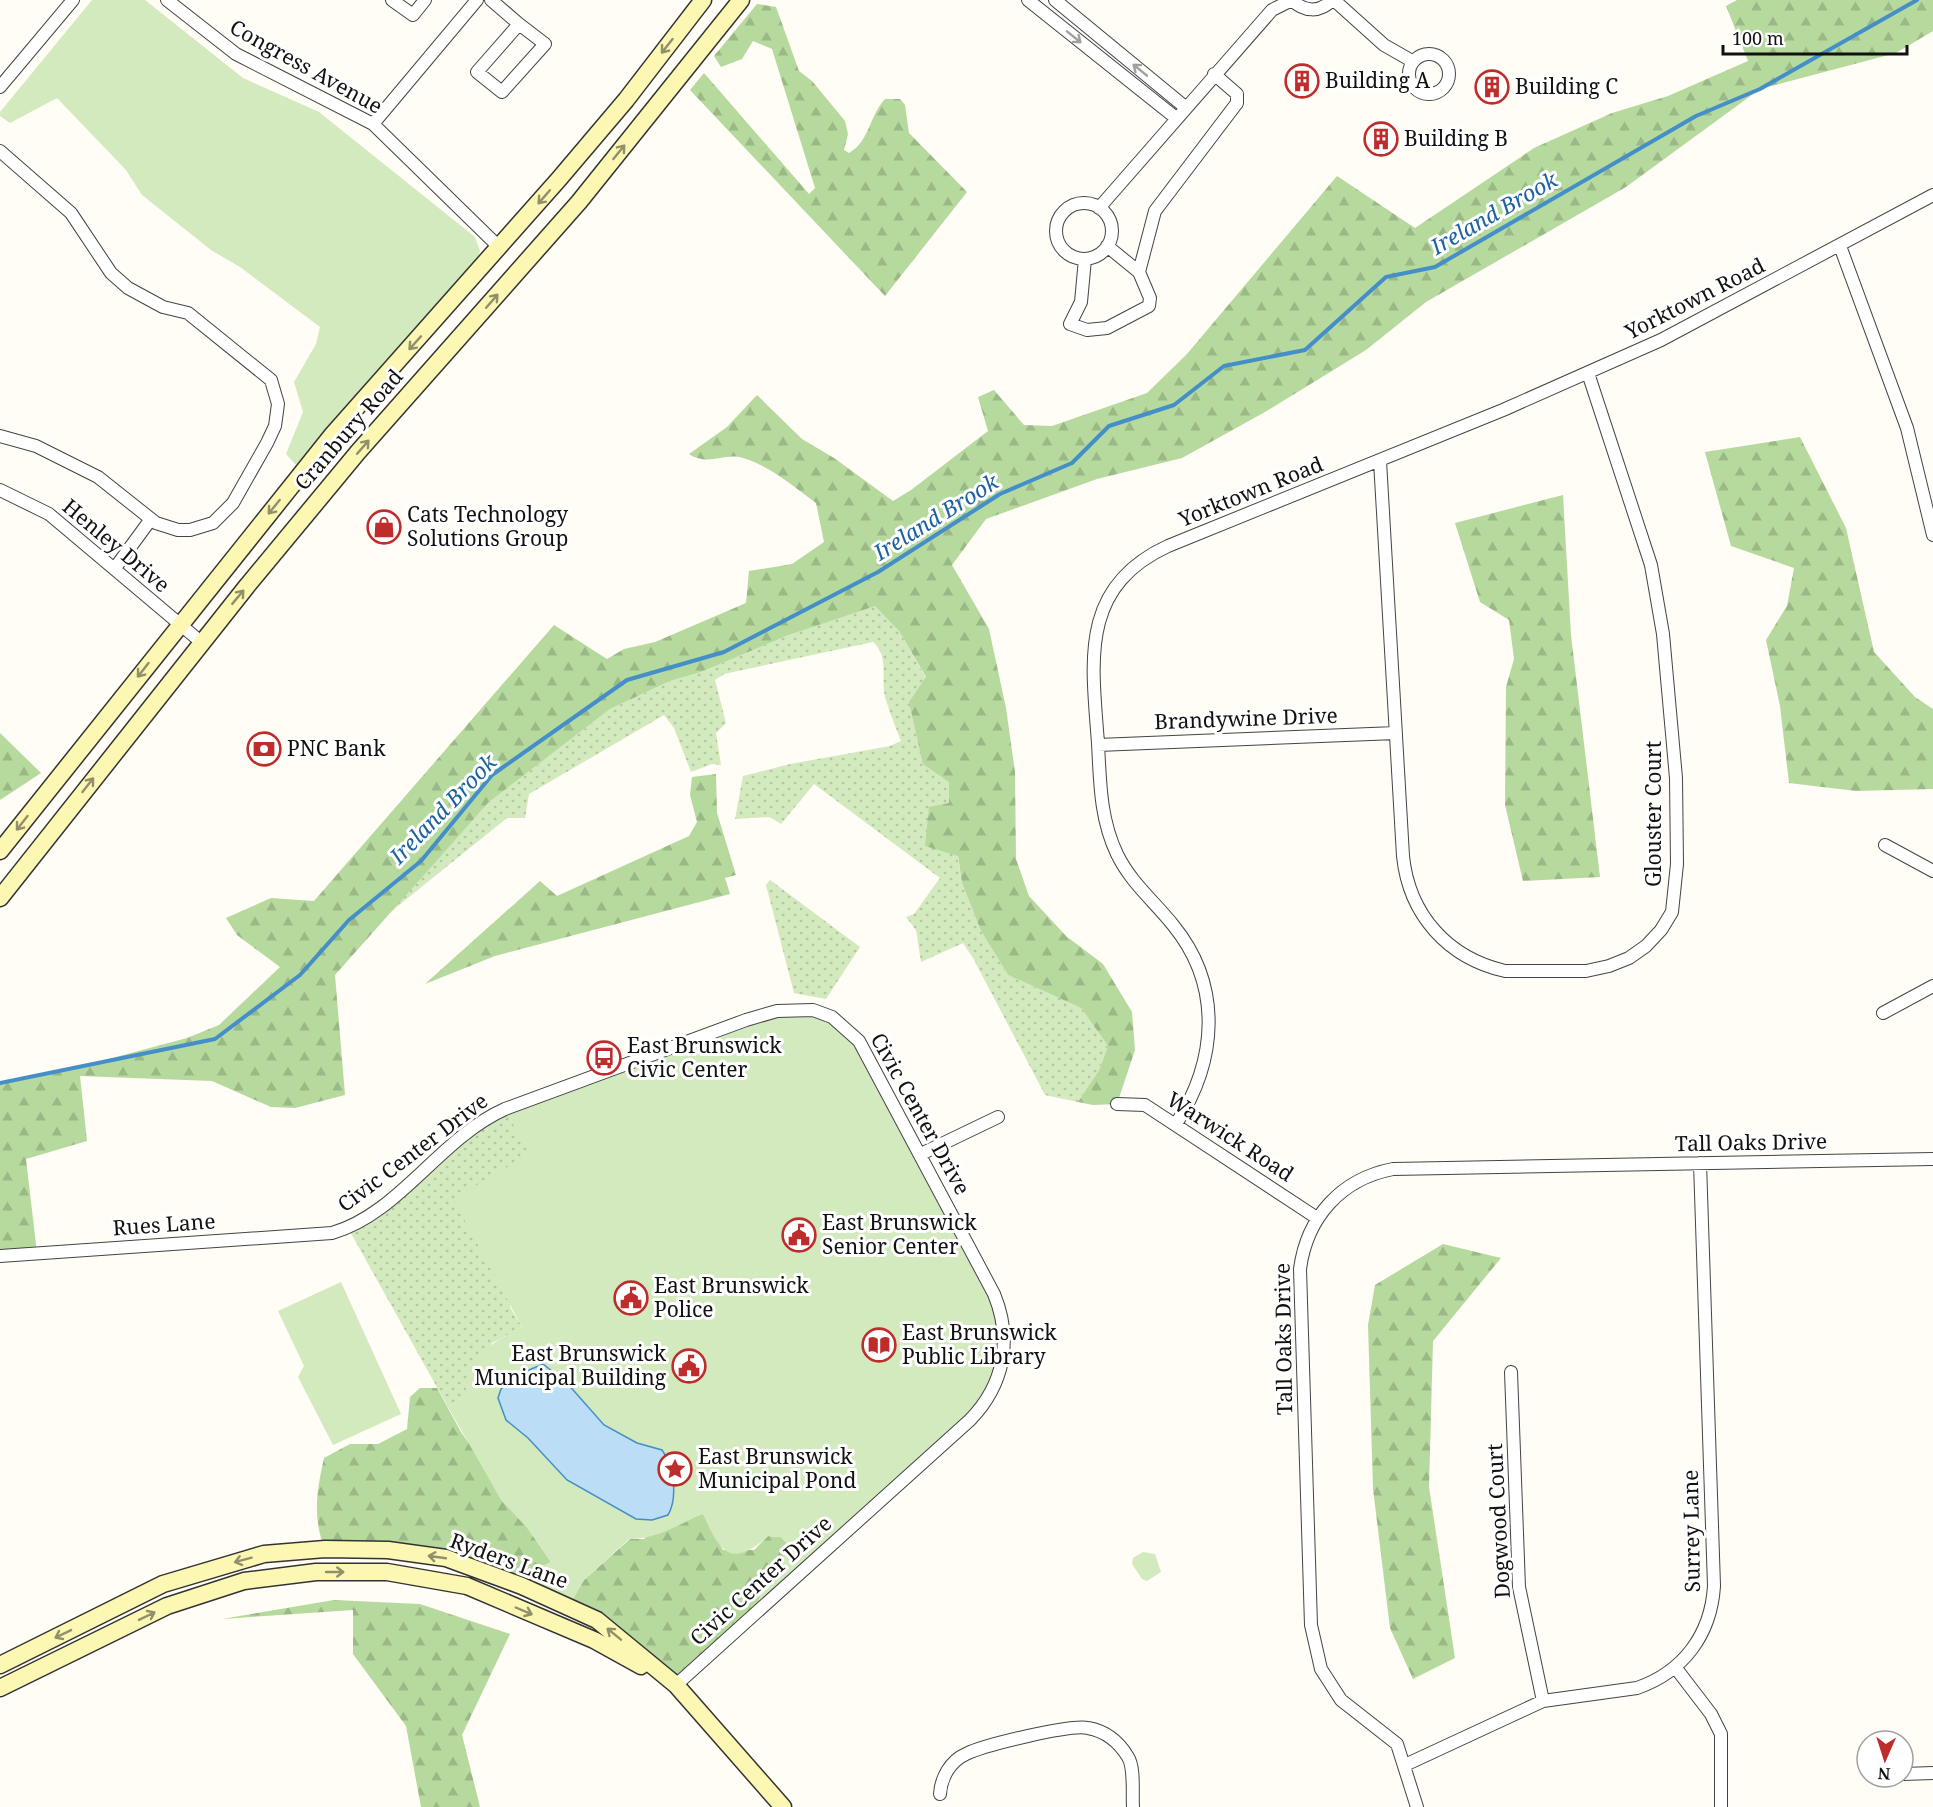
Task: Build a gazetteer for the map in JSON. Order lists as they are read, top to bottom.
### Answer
{
  "streets": {
    "main road": ["Cranbury Road", "Ryders Lane"],
    "street": [
      "Congress Avenue",
      "Yorktown Road",
      "Henley Drive",
      "Brandywine Drive",
      "Glouster Court",
      "Civic Center Drive",
      "Warwick Road",
      "Tall Oaks Drive",
      "Rues Lane",
      "Dogwood Court",
      "Surrey Lane"
    ]
  },
  "crossings": [
    ["Congress Avenue", "Cranbury Road"],
    ["Yorktown Road", "Brandywine Drive"],
    ["Yorktown Road", "Glouster Court"],
    ["Yorktown Road", "Warwick Road"],
    ["Cranbury Road", "Henley Drive"],
    ["Brandywine Drive", "Glouster Court"],
    ["Civic Center Drive", "Rues Lane"],
    ["Civic Center Drive", "Ryders Lane"],
    ["Warwick Road", "Tall Oaks Drive"],
    ["Tall Oaks Drive", "Surrey Lane"],
    ["Dogwood Court", "Surrey Lane"]
  ],
  "water": ["Ireland Brook"],
  "places": {
    "building": ["Building A", "Building C", "Building B"],
    "shop": ["Cats Technology Solutions Group"],
    "bank": ["PNC Bank"],
    "bus stop": ["East Brunswick Civic Center"],
    "public building": ["East Brunswick Senior Center", "East Brunswick Police", "East Brunswick Municipal Building"],
    "library": ["East Brunswick Public Library"],
    "place": ["East Brunswick Municipal Pond"]
  },
  "scale_bar": "100 m",
  "north": "bottom"
}
